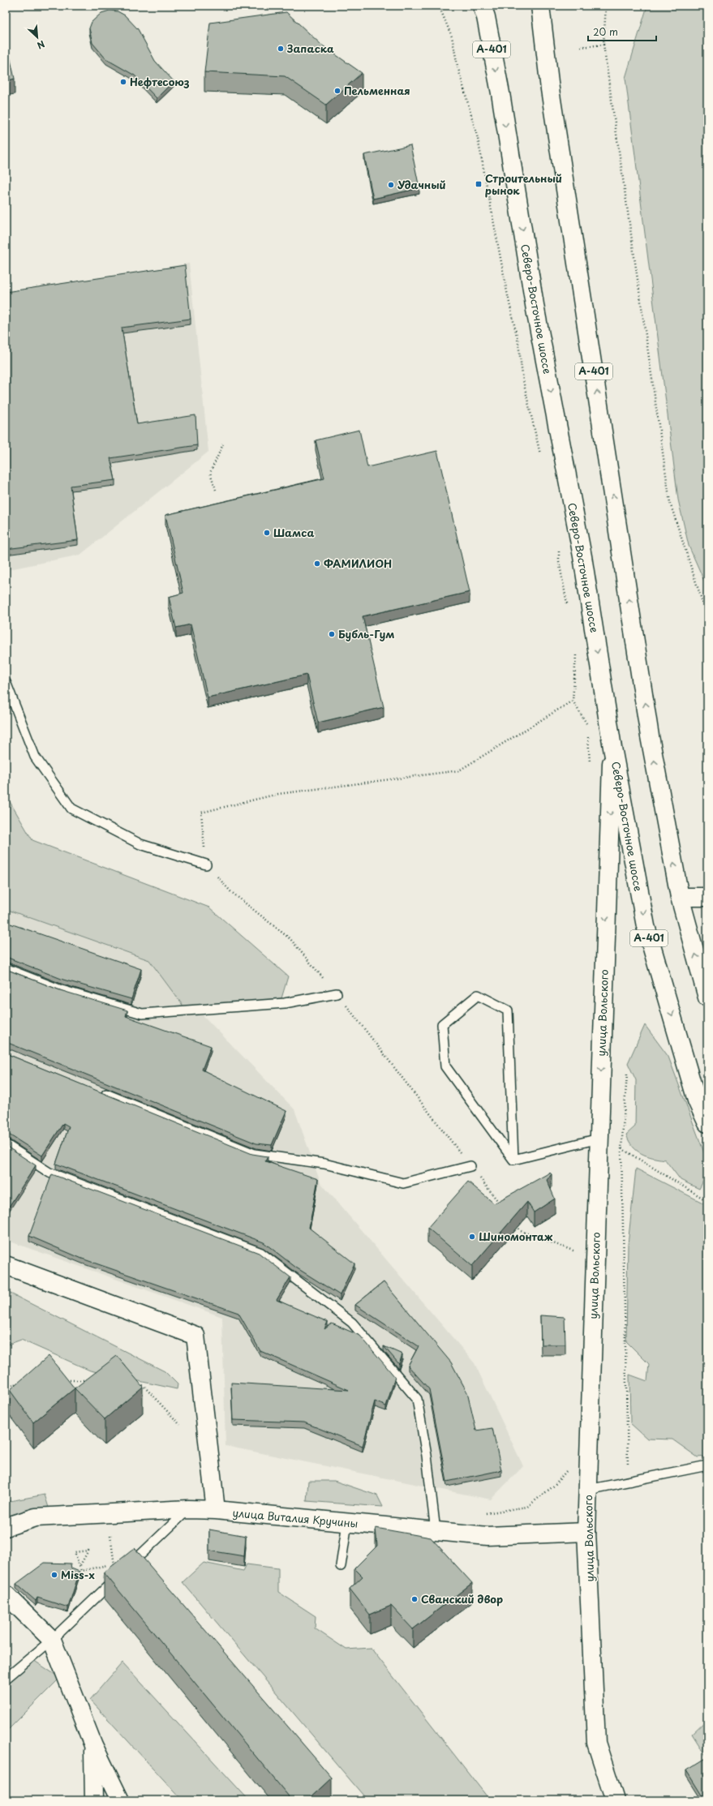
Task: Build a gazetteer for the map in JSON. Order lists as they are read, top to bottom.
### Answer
{
  "streets": {
    "main road": [
      "А-401",
      "Северо-Восточное шоссе",
      "улица Вольского",
      "улица Виталия Кручины"
    ]
  },
  "crossings": [
    ["Северо-Восточное шоссе", "улица Вольского"],
    ["улица Вольского", "улица Виталия Кручины"]
  ],
  "places": {
    "other": [
      "Запаска",
      "Нефтесоюз",
      "Пельменная",
      "Удачный",
      "Шамса",
      "ФАМИЛИОН",
      "Бубль-Гум",
      "Шиномонтаж",
      "Miss-x",
      "Сванский двор"
    ],
    "transit": ["Строительный рынок"]
  },
  "scale_bar": "20 m",
  "north": "bottom right"
}
